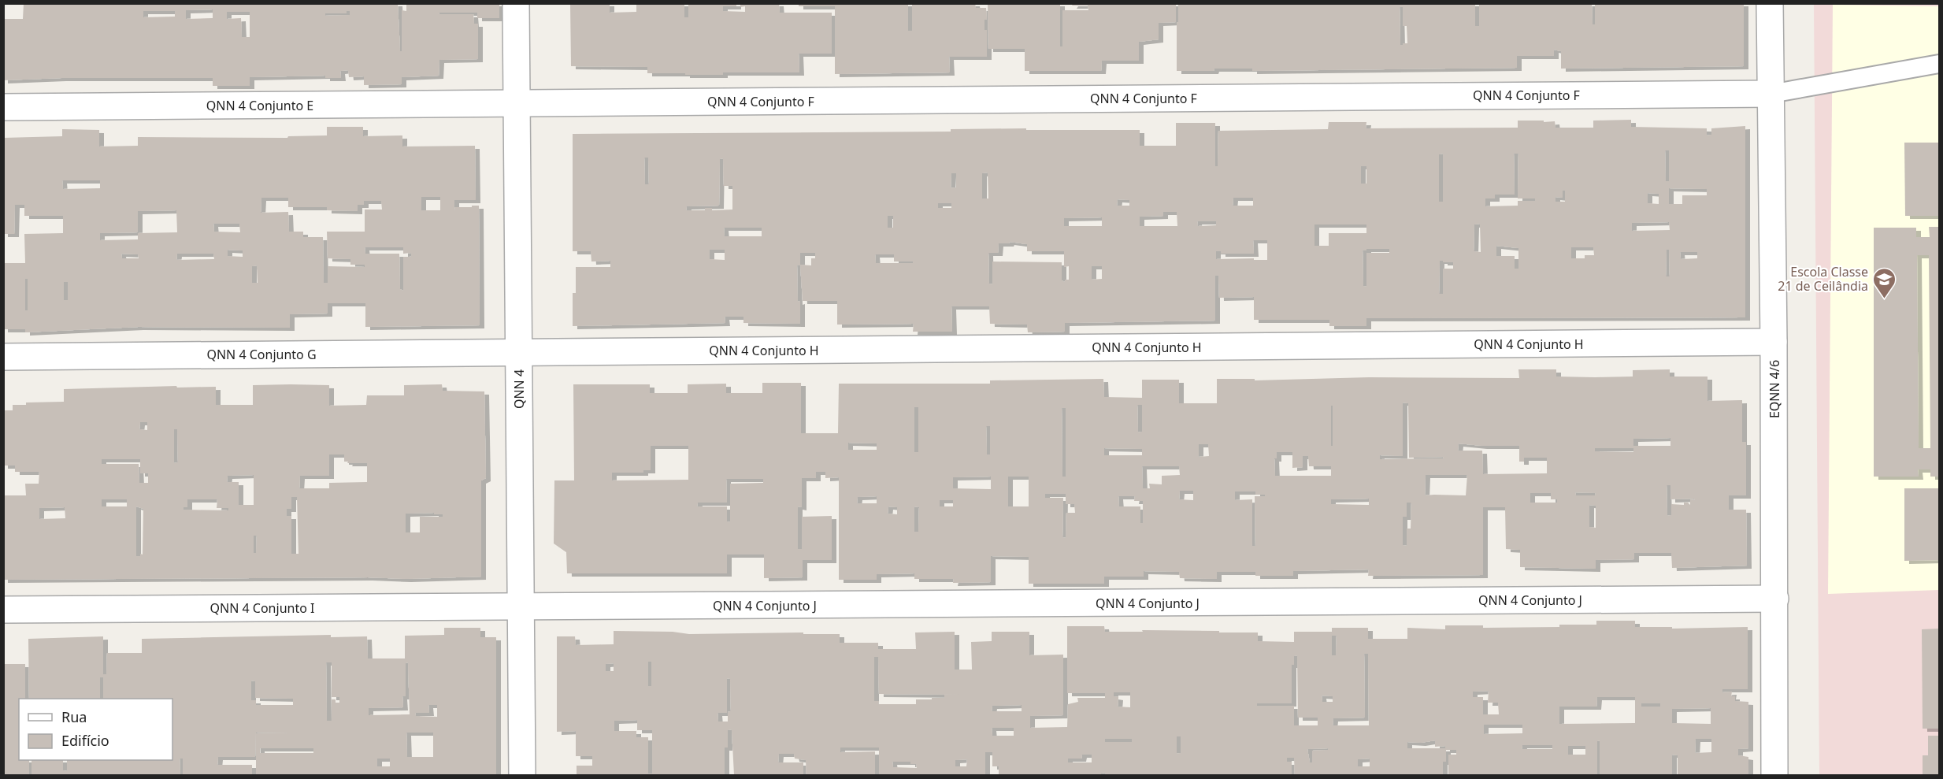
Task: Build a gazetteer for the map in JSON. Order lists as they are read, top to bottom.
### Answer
{
  "streets": {
    "street": [
      "QNN 4 Conjunto F",
      "QNN 4 Conjunto E",
      "QNN 4 Conjunto H",
      "QNN 4 Conjunto G",
      "QNN 4",
      "EQNN 4/6",
      "QNN 4 Conjunto J",
      "QNN 4 Conjunto I"
    ]
  },
  "crossings": [
    ["QNN 4 Conjunto F", "QNN 4 Conjunto E"],
    ["QNN 4 Conjunto F", "QNN 4"],
    ["QNN 4 Conjunto F", "EQNN 4/6"],
    ["QNN 4 Conjunto E", "QNN 4"],
    ["QNN 4 Conjunto H", "QNN 4 Conjunto G"],
    ["QNN 4 Conjunto H", "QNN 4"],
    ["QNN 4 Conjunto H", "EQNN 4/6"],
    ["QNN 4 Conjunto G", "QNN 4"],
    ["QNN 4", "QNN 4 Conjunto J"],
    ["QNN 4", "QNN 4 Conjunto I"],
    ["EQNN 4/6", "QNN 4 Conjunto J"],
    ["QNN 4 Conjunto J", "QNN 4 Conjunto I"]
  ],
  "places": {
    "school or university": ["Escola Classe 21 de Ceilândia"]
  },
  "legend": ["Rua", "Edifício"]
}
